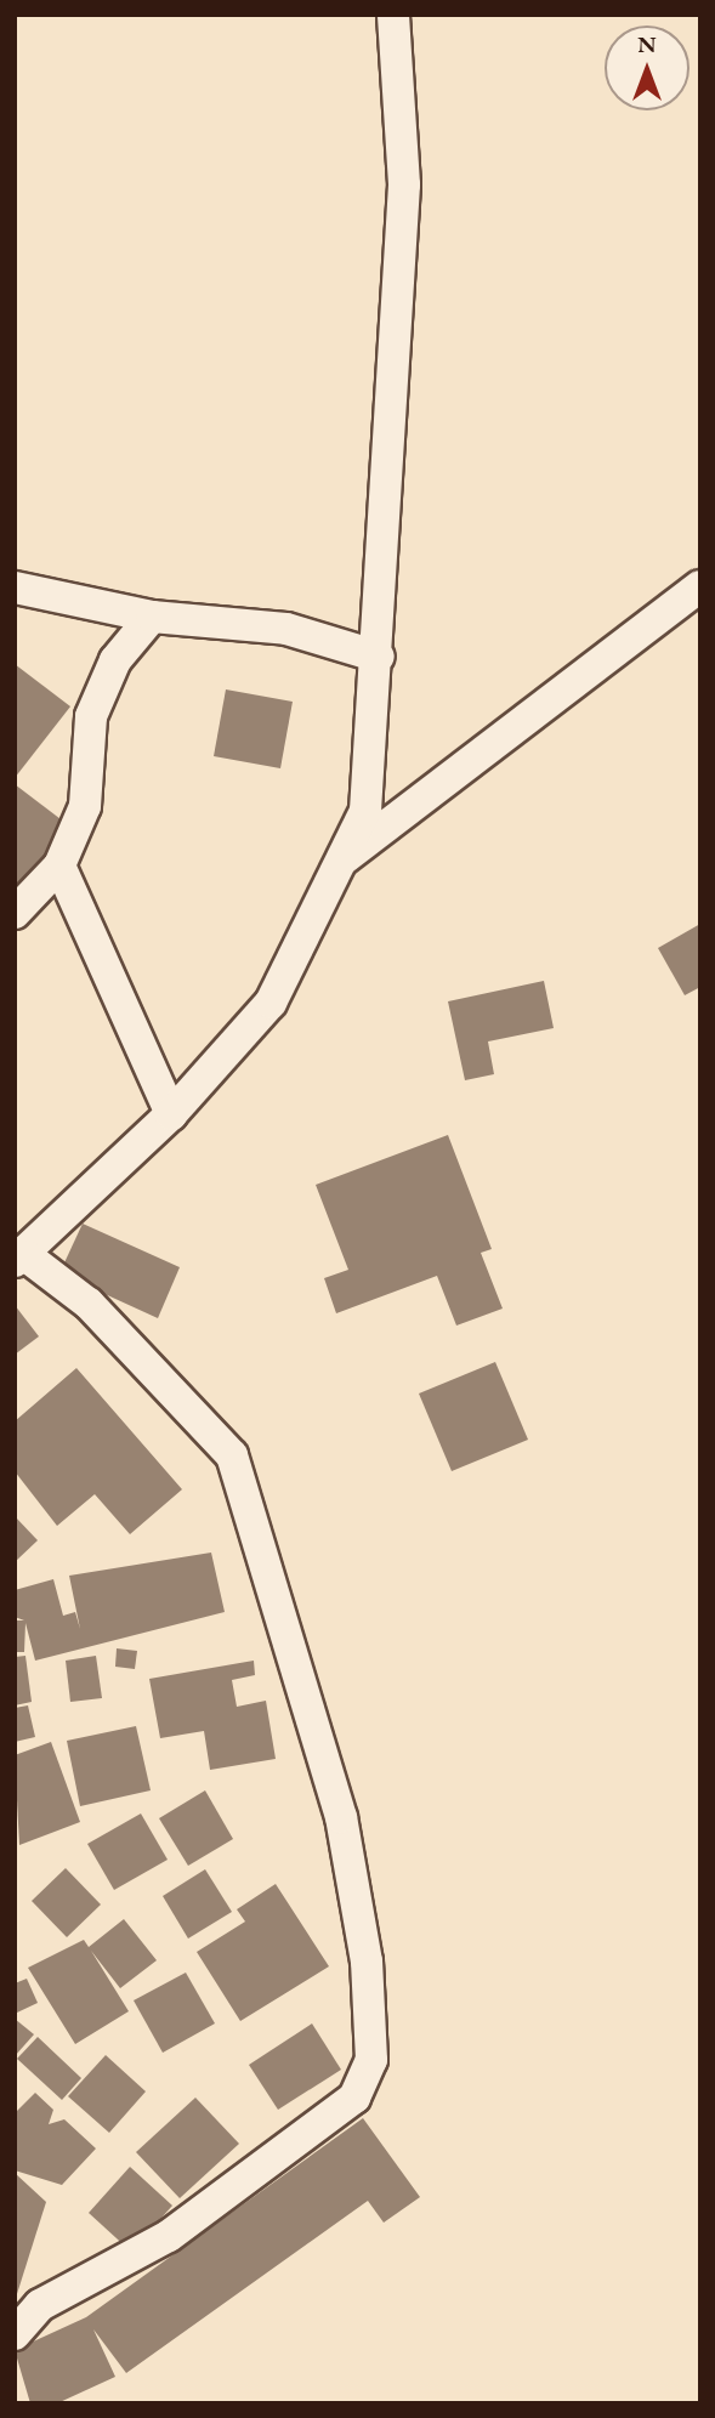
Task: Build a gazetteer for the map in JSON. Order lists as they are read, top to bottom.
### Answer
{
  "north": "top"
}
